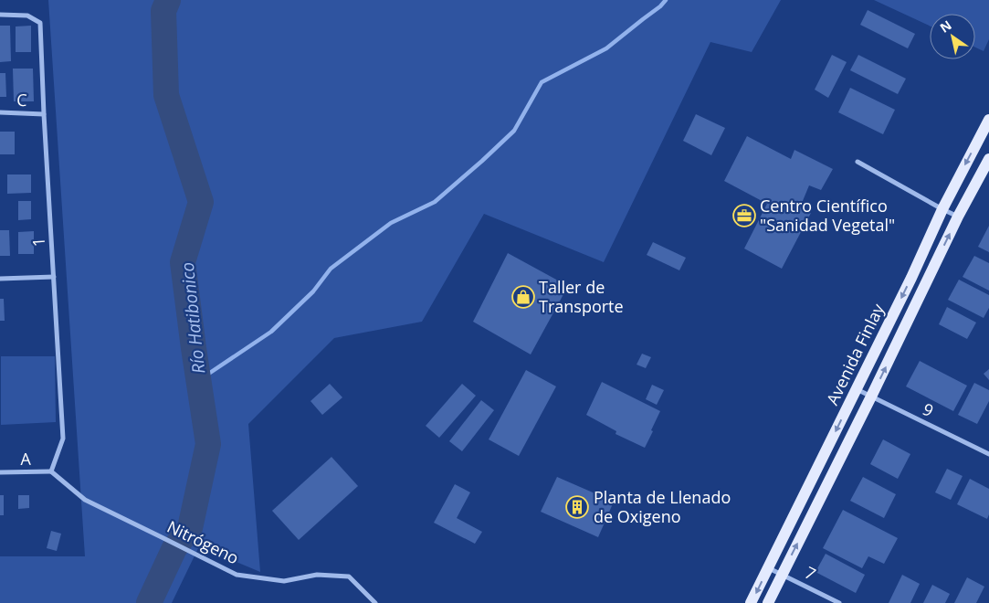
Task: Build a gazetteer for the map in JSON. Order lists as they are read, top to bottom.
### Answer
{
  "streets": {
    "main road": ["Avenida Finlay"],
    "street": [
      "C",
      "1",
      "9",
      "A",
      "Nitrógeno",
      "7"
    ]
  },
  "crossings": [
    ["C", "1"],
    ["1", "A"],
    ["1", "Nitrógeno"],
    ["Avenida Finlay", "9"],
    ["Avenida Finlay", "7"],
    ["A", "Nitrógeno"]
  ],
  "water": ["Río Hatibonico"],
  "places": {
    "office": ["Centro Científico \"Sanidad Vegetal\""],
    "shop": ["Taller de Transporte"],
    "building": ["Planta de Llenado de Oxigeno"]
  },
  "north": "top left"
}
